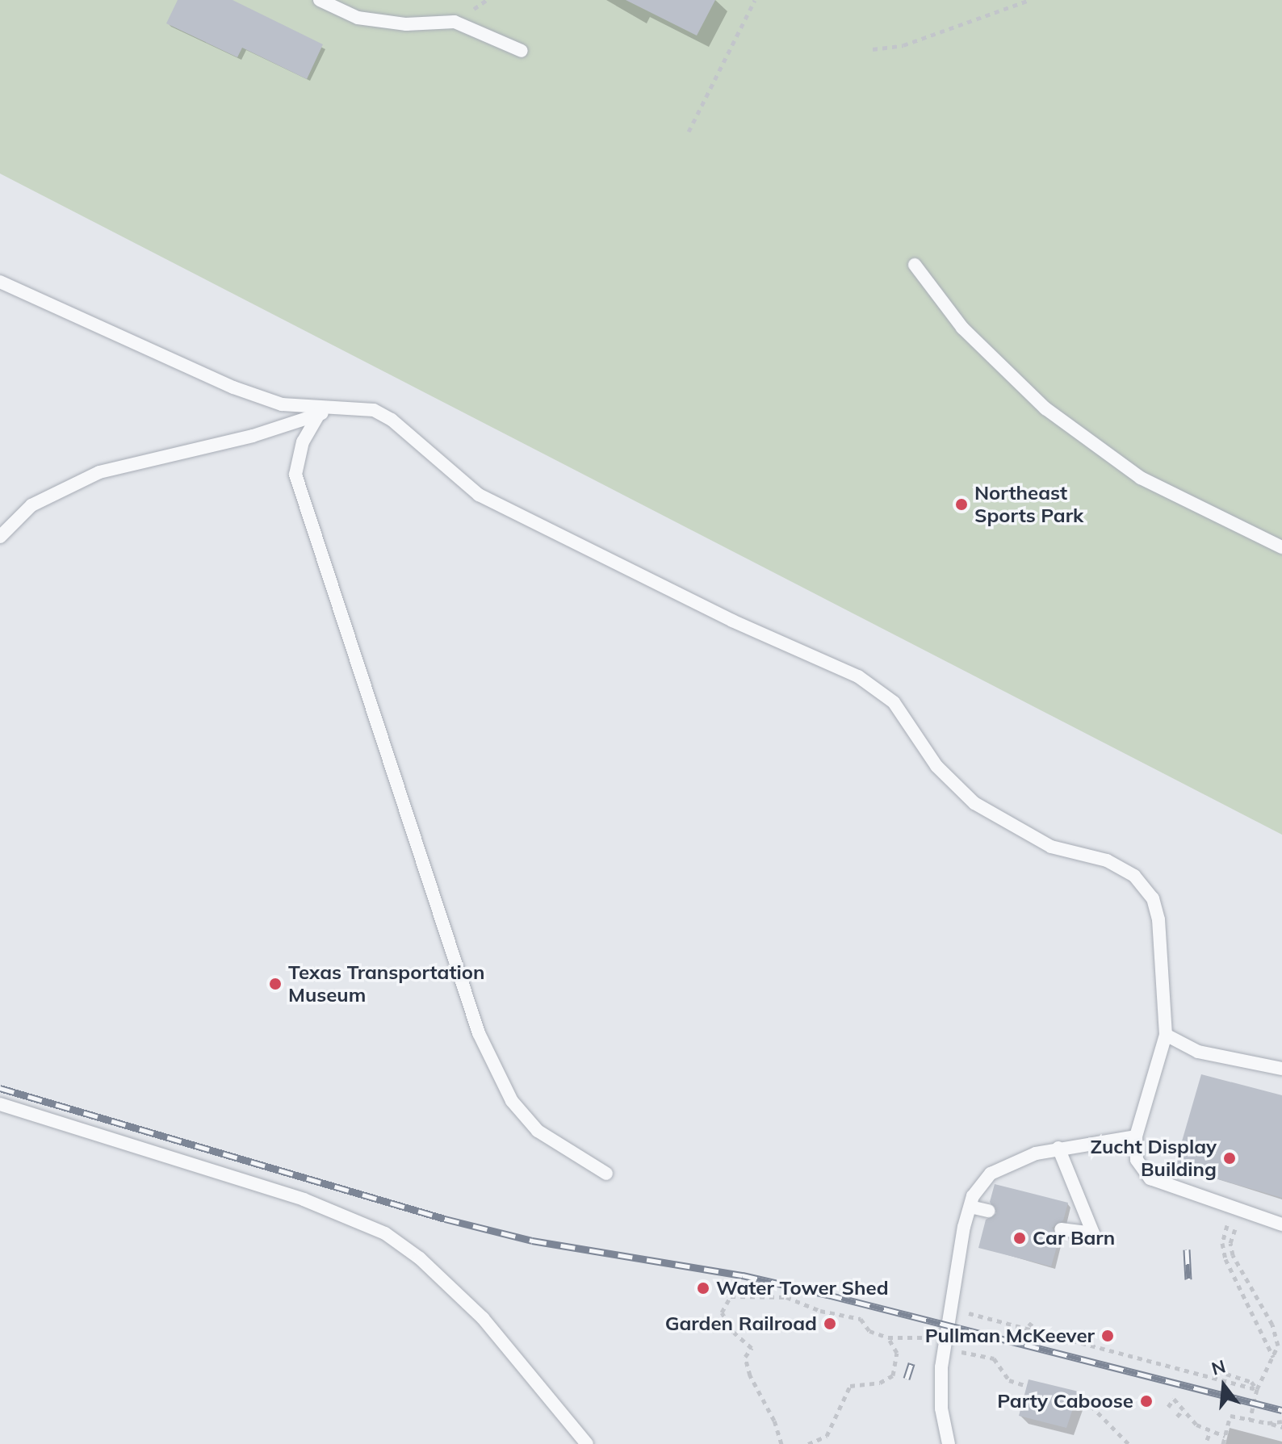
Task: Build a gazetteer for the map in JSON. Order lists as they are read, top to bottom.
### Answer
{
  "places": [
    "Northeast Sports Park",
    "Texas Transportation Museum",
    "Zucht Display Building",
    "Car Barn",
    "Water Tower Shed",
    "Garden Railroad",
    "Pullman McKeever",
    "Party Caboose"
  ],
  "north": "top"
}
